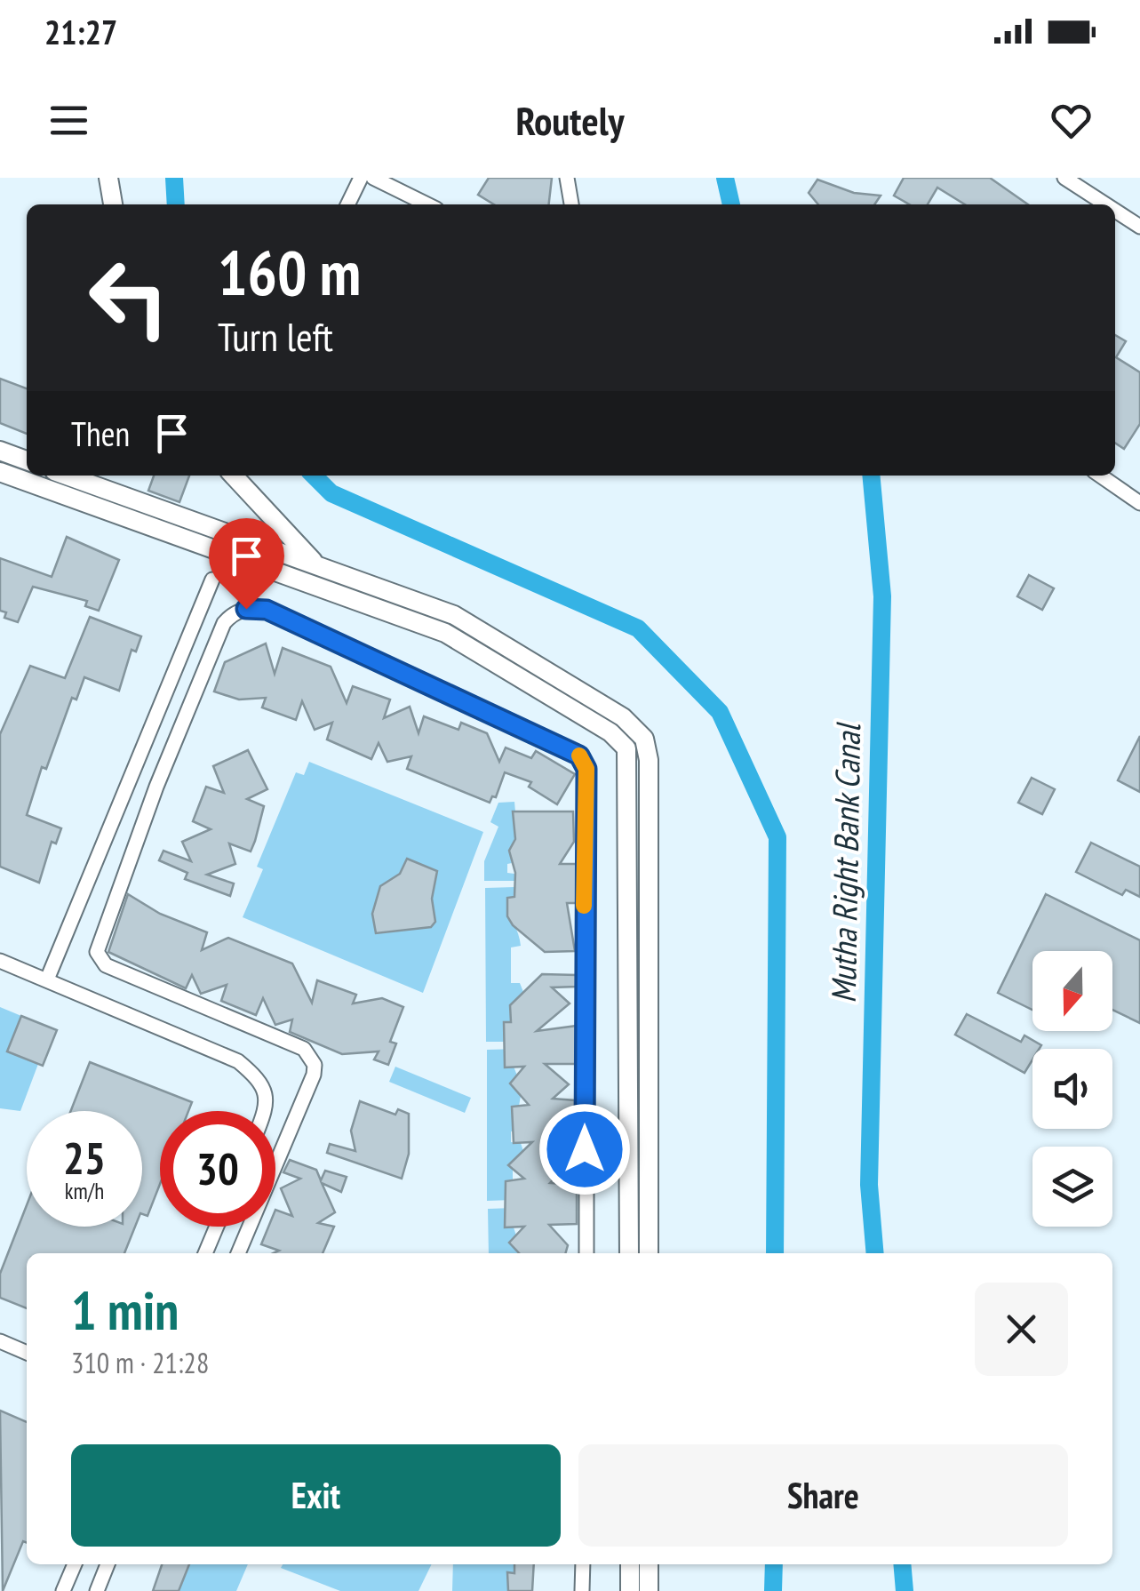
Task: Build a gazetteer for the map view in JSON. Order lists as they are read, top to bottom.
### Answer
{
  "water": ["Mutha Right Bank Canal"],
  "north": "bottom",
  "page": {
    "status": "21:27",
    "header": "Routely",
    "turn": ["160 m", "Turn left"],
    "then": "Then",
    "speed": "25 km/h",
    "limit": "30",
    "heading": ["1 min", "310 m · 21:28"],
    "buttons": ["Exit", "Share"]
  }
}
